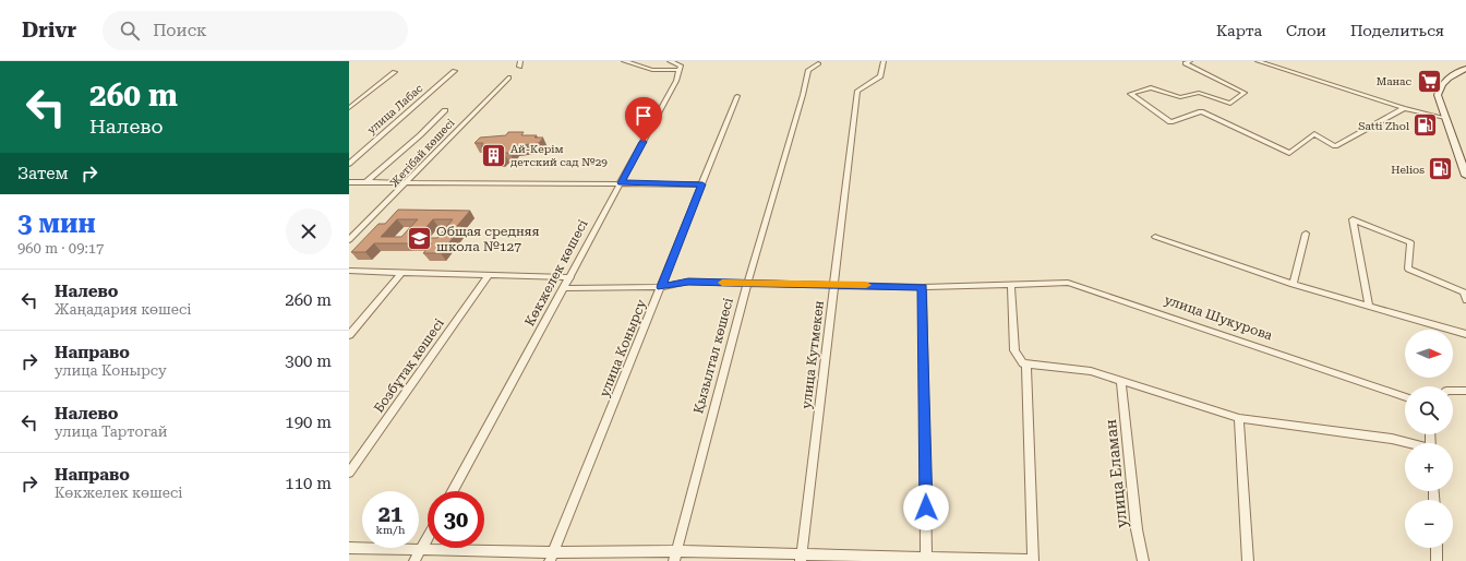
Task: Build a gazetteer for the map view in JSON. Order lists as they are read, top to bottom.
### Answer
{
  "streets": {
    "street": [
      "улица Лабас",
      "Жетібай көшесі",
      "Көкжелек көшесі",
      "улица Шукурова",
      "улица Конырсу",
      "улица Кутмекен",
      "Қызылтал көшесі",
      "Бозбұтақ көшесі",
      "улица Еламан"
    ]
  },
  "crossings": [
    ["Көкжелек көшесі", "улица Шукурова"],
    ["улица Шукурова", "улица Конырсу"],
    ["улица Шукурова", "улица Кутмекен"],
    ["улица Шукурова", "Қызылтал көшесі"]
  ],
  "places": {
    "supermarket": ["Манас"],
    "fuel station": ["Satti Zhol", "Helios"],
    "building": ["Ай-Керім детский сад №29"],
    "school or university": ["Общая средняя школа №127"]
  },
  "north": "right",
  "page": {
    "header": "Drivr",
    "search": "Поиск",
    "nav": ["Карта", "Слои", "Поделиться"],
    "turn": ["260 m", "Налево"],
    "then": "Затем",
    "heading": ["3 мин", "960 m · 09:17"],
    "list": [
      {
        "name": "Налево",
        "note": "Жаңадария көшесі",
        "value": "260 m"
      },
      {
        "name": "Направо",
        "note": "улица Конырсу",
        "value": "300 m"
      },
      {
        "name": "Налево",
        "note": "улица Тартогай",
        "value": "190 m"
      },
      {
        "name": "Направо",
        "note": "Көкжелек көшесі",
        "value": "110 m"
      }
    ],
    "map_buttons": ["+", "−"],
    "speed": "21 km/h",
    "limit": "30"
  }
}
